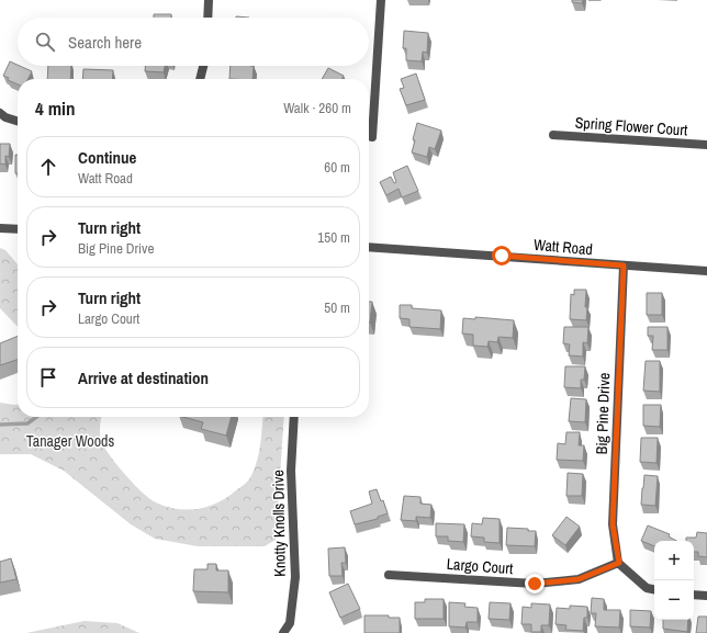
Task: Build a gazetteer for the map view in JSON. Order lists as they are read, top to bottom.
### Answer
{
  "streets": {
    "street": [
      "Spring Flower Court",
      "Watt Road",
      "Big Pine Drive",
      "Knotty Knolls Drive",
      "Largo Court"
    ]
  },
  "crossings": [
    ["Watt Road", "Big Pine Drive"],
    ["Big Pine Drive", "Largo Court"]
  ],
  "parks": ["Tanager Woods"],
  "page": {
    "search": "Search here",
    "heading": ["4 min", "Walk · 260 m"],
    "list": [
      ["Continue", "Watt Road", "60 m"],
      ["Turn right", "Big Pine Drive", "150 m"],
      ["Turn right", "Largo Court", "50 m"],
      "Arrive at destination"
    ],
    "map_buttons": ["+", "−"]
  }
}
